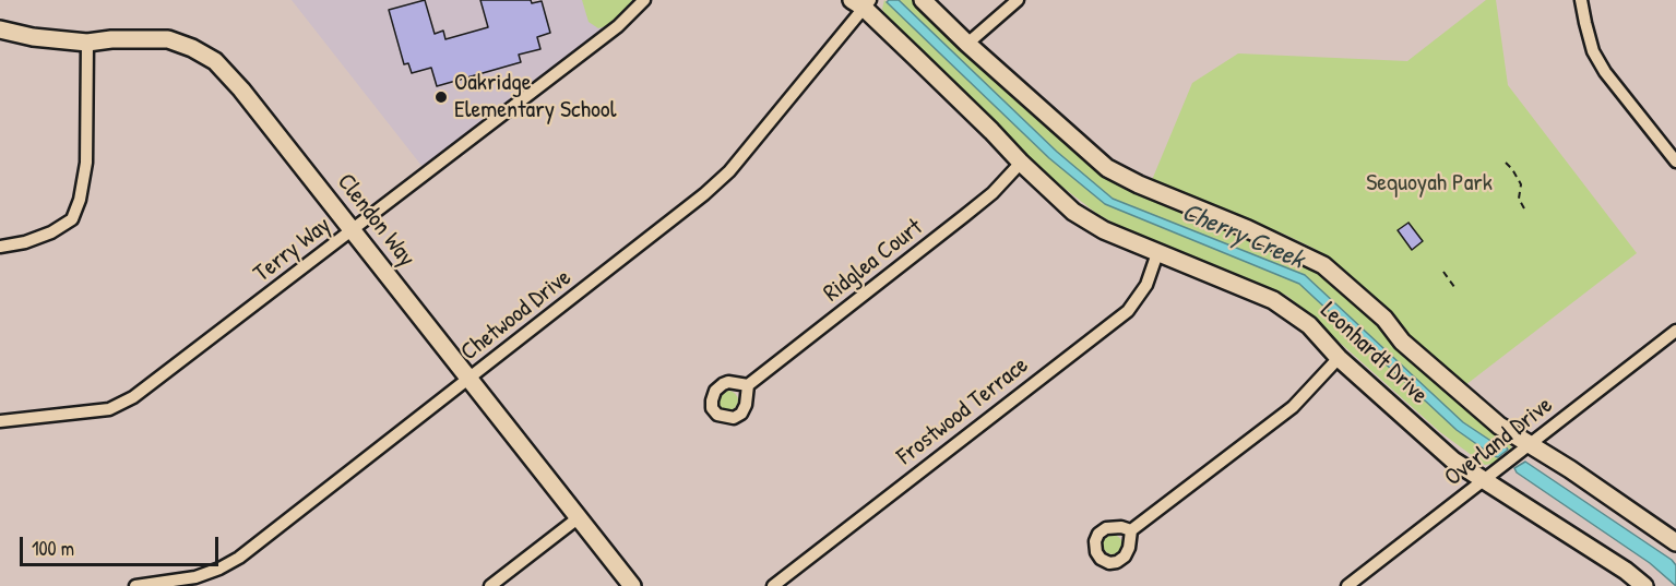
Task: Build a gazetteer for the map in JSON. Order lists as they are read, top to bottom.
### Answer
{
  "streets": {
    "street": [
      "Clendon Way",
      "Terry Way",
      "Ridglea Court",
      "Chetwood Drive",
      "Leonhardt Drive",
      "Frostwood Terrace",
      "Overland Drive"
    ]
  },
  "crossings": [
    ["Clendon Way", "Terry Way"],
    ["Clendon Way", "Chetwood Drive"],
    ["Ridglea Court", "Leonhardt Drive"],
    ["Chetwood Drive", "Leonhardt Drive"],
    ["Leonhardt Drive", "Frostwood Terrace"],
    ["Leonhardt Drive", "Overland Drive"]
  ],
  "water": ["Cherry Creek"],
  "parks": ["Sequoyah Park"],
  "places": ["Oakridge Elementary School"],
  "scale_bar": "100 m"
}
